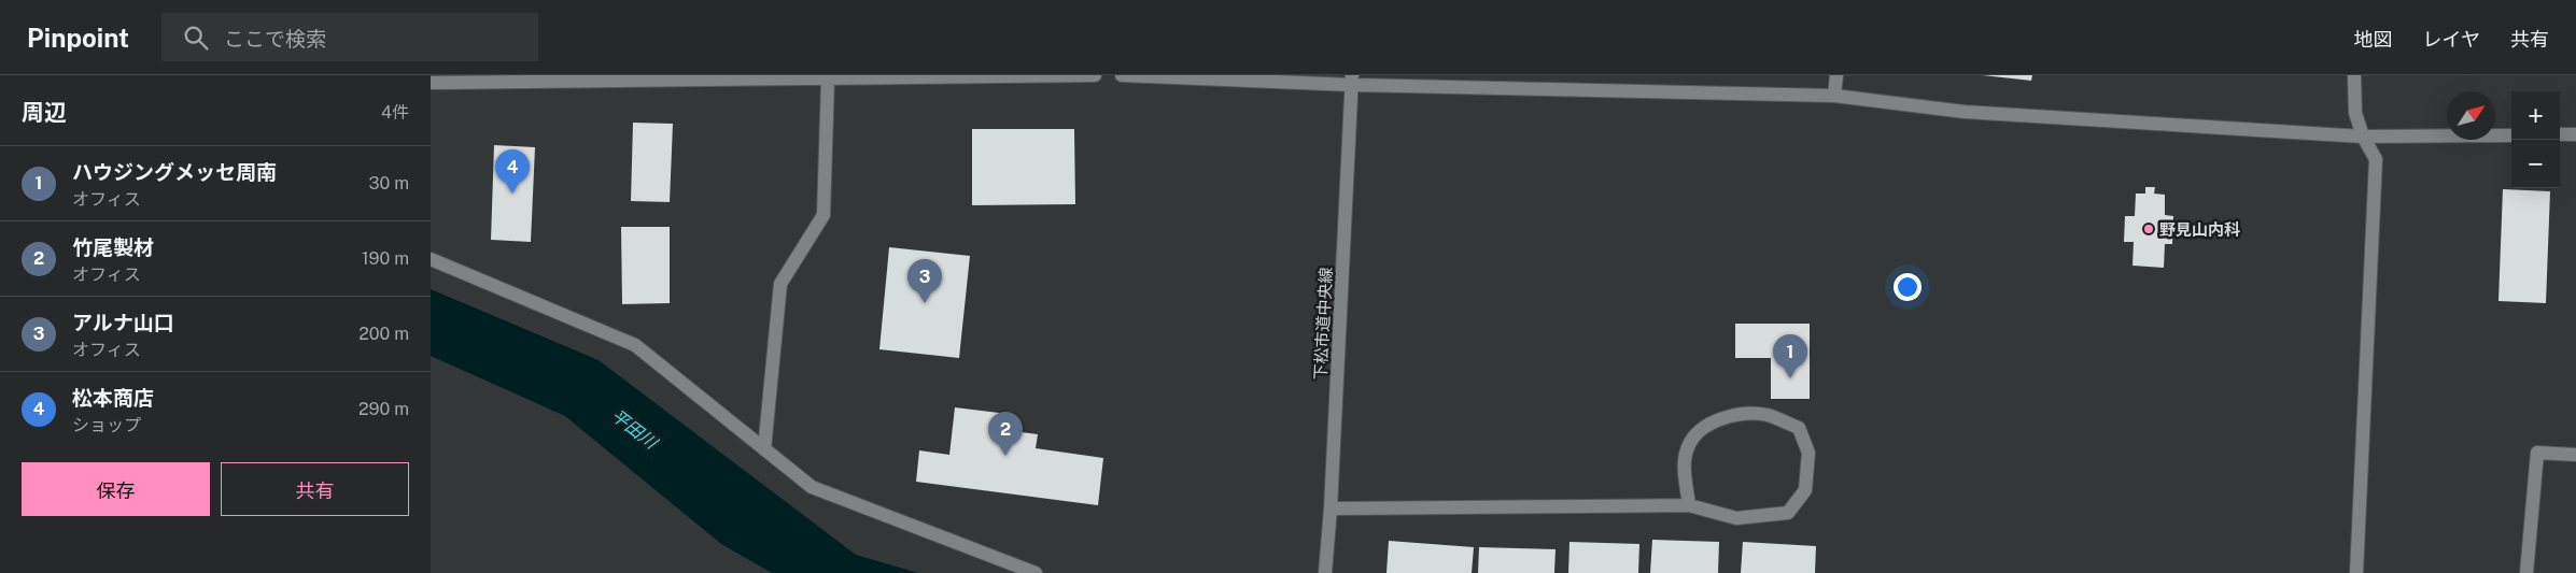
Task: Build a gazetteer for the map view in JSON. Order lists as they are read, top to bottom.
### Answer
{
  "streets": {
    "street": ["下松市道中央線"]
  },
  "water": ["平田川"],
  "places": ["野見山内科"],
  "north": "top right",
  "page": {
    "header": "Pinpoint",
    "search": "ここで検索",
    "nav": ["地図", "レイヤ", "共有"],
    "heading": ["周辺", "4件"],
    "map_buttons": ["+", "−"],
    "list": [
      {
        "mark": "1",
        "name": "ハウジングメッセ周南",
        "note": "オフィス",
        "value": "30 m"
      },
      {
        "mark": "2",
        "name": "竹尾製材",
        "note": "オフィス",
        "value": "190 m"
      },
      {
        "mark": "3",
        "name": "アルナ山口",
        "note": "オフィス",
        "value": "200 m"
      },
      {
        "mark": "4",
        "name": "松本商店",
        "note": "ショップ",
        "value": "290 m"
      }
    ],
    "pins": [
      "4",
      "3",
      "1",
      "2"
    ],
    "buttons": ["保存", "共有"]
  }
}
